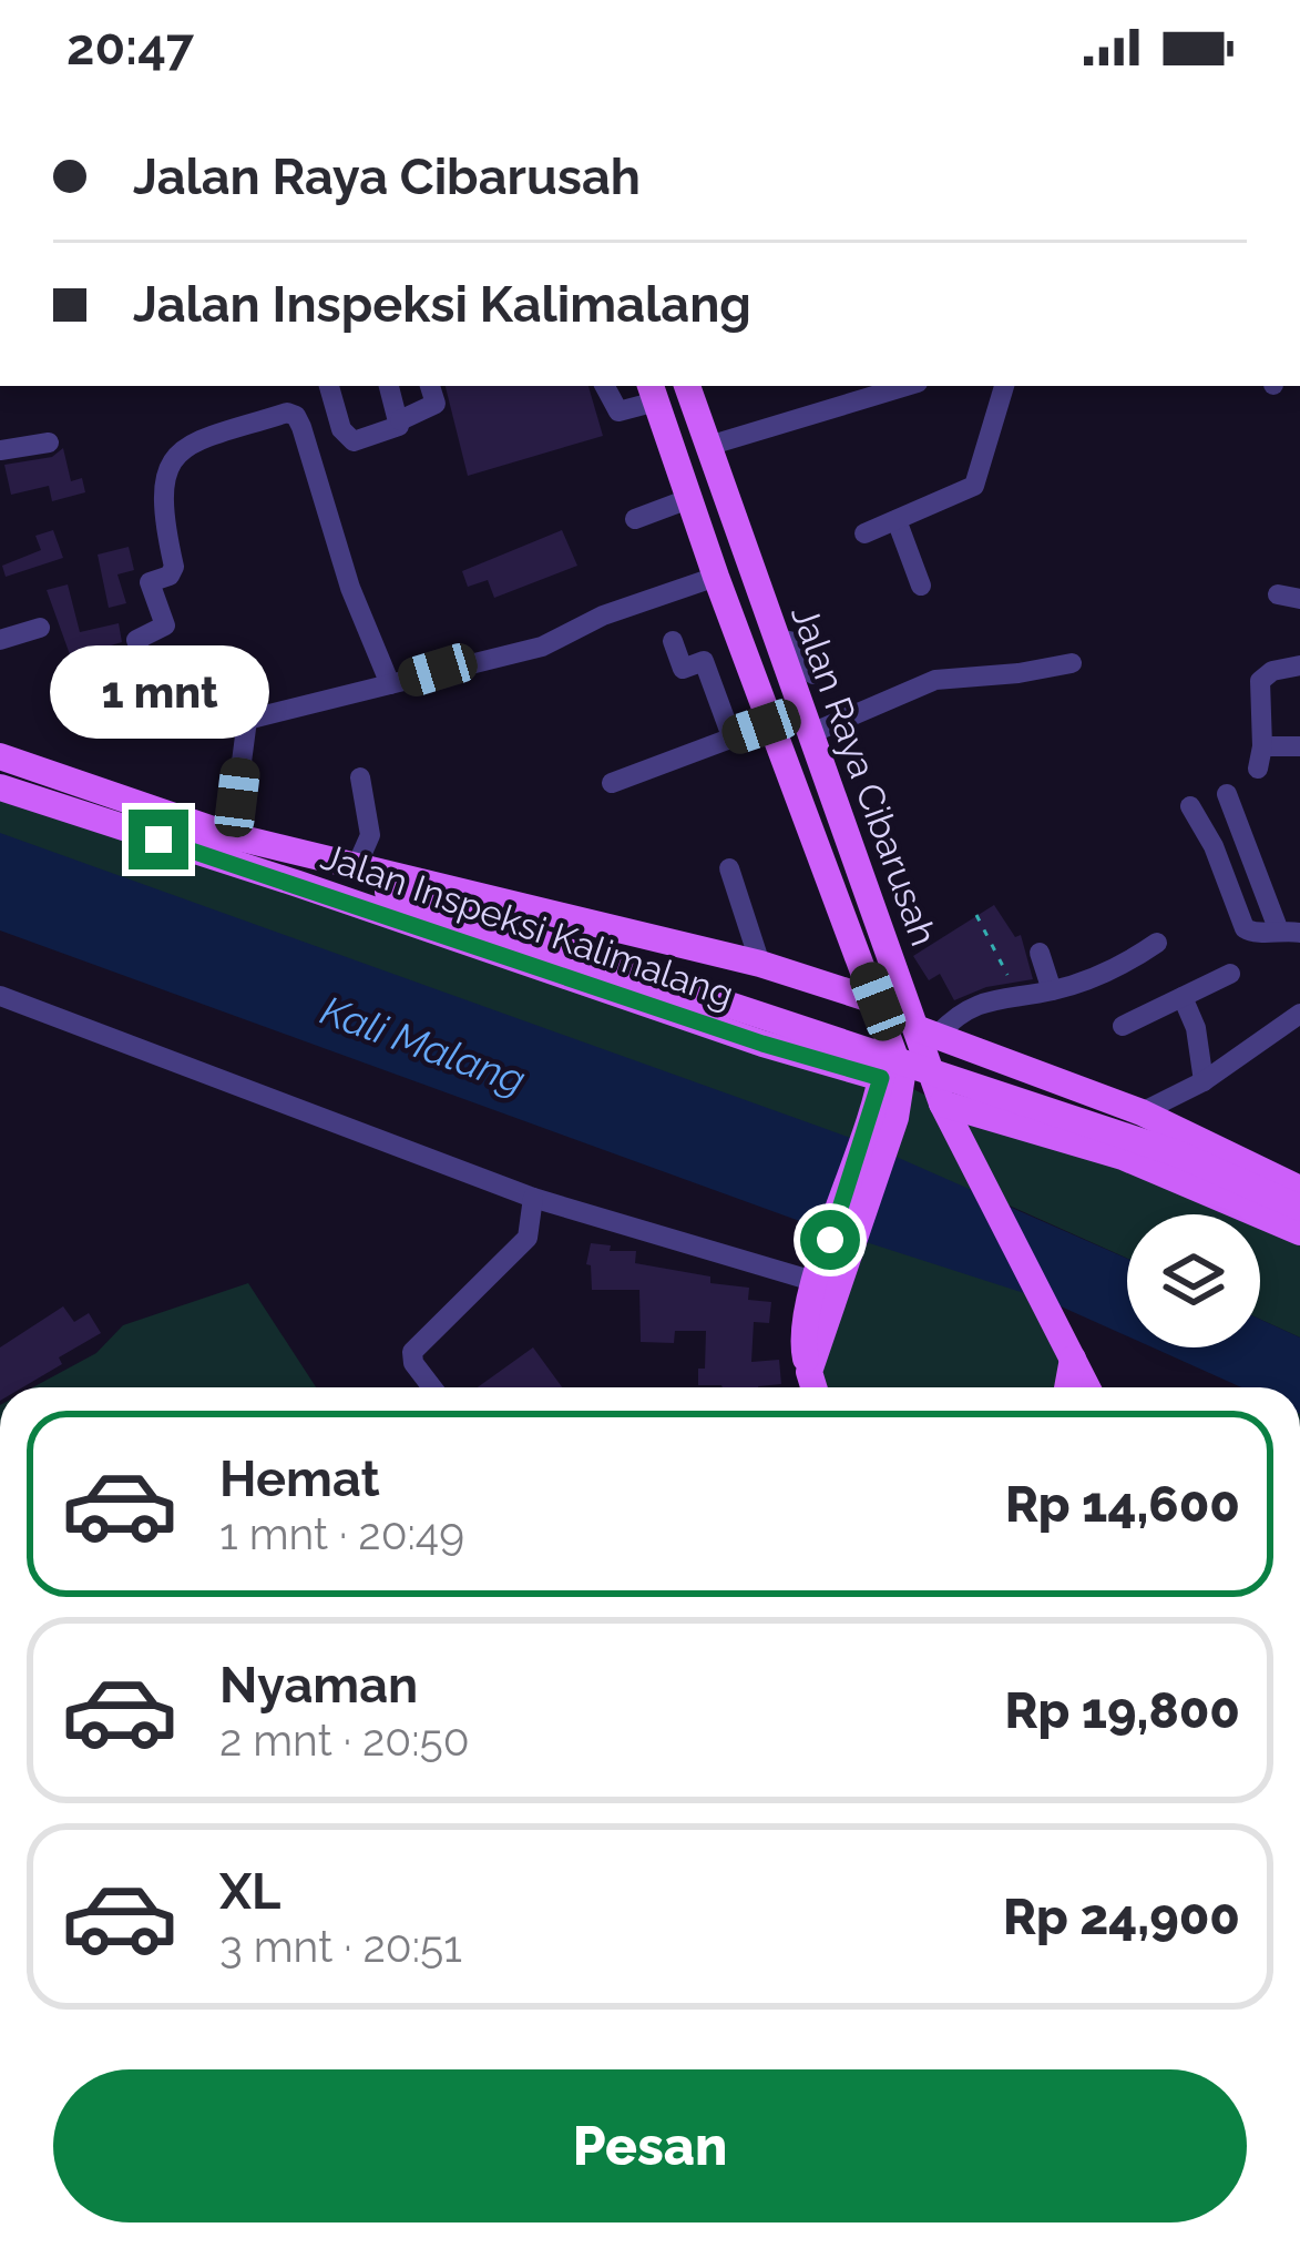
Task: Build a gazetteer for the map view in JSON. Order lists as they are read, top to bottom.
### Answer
{
  "streets": {
    "main road": ["Jalan Raya Cibarusah", "Jalan Inspeksi Kalimalang"]
  },
  "crossings": [
    ["Jalan Raya Cibarusah", "Jalan Inspeksi Kalimalang"]
  ],
  "water": ["Kali Malang"],
  "page": {
    "status": "20:47",
    "banner": ["Jalan Raya Cibarusah", "Jalan Inspeksi Kalimalang"],
    "bubble": "1 mnt",
    "list": [
      {
        "name": "Hemat",
        "note": "1 mnt · 20:49",
        "value": "Rp 14,600"
      },
      {
        "name": "Nyaman",
        "note": "2 mnt · 20:50",
        "value": "Rp 19,800"
      },
      {
        "name": "XL",
        "note": "3 mnt · 20:51",
        "value": "Rp 24,900"
      }
    ],
    "buttons": "Pesan"
  }
}
